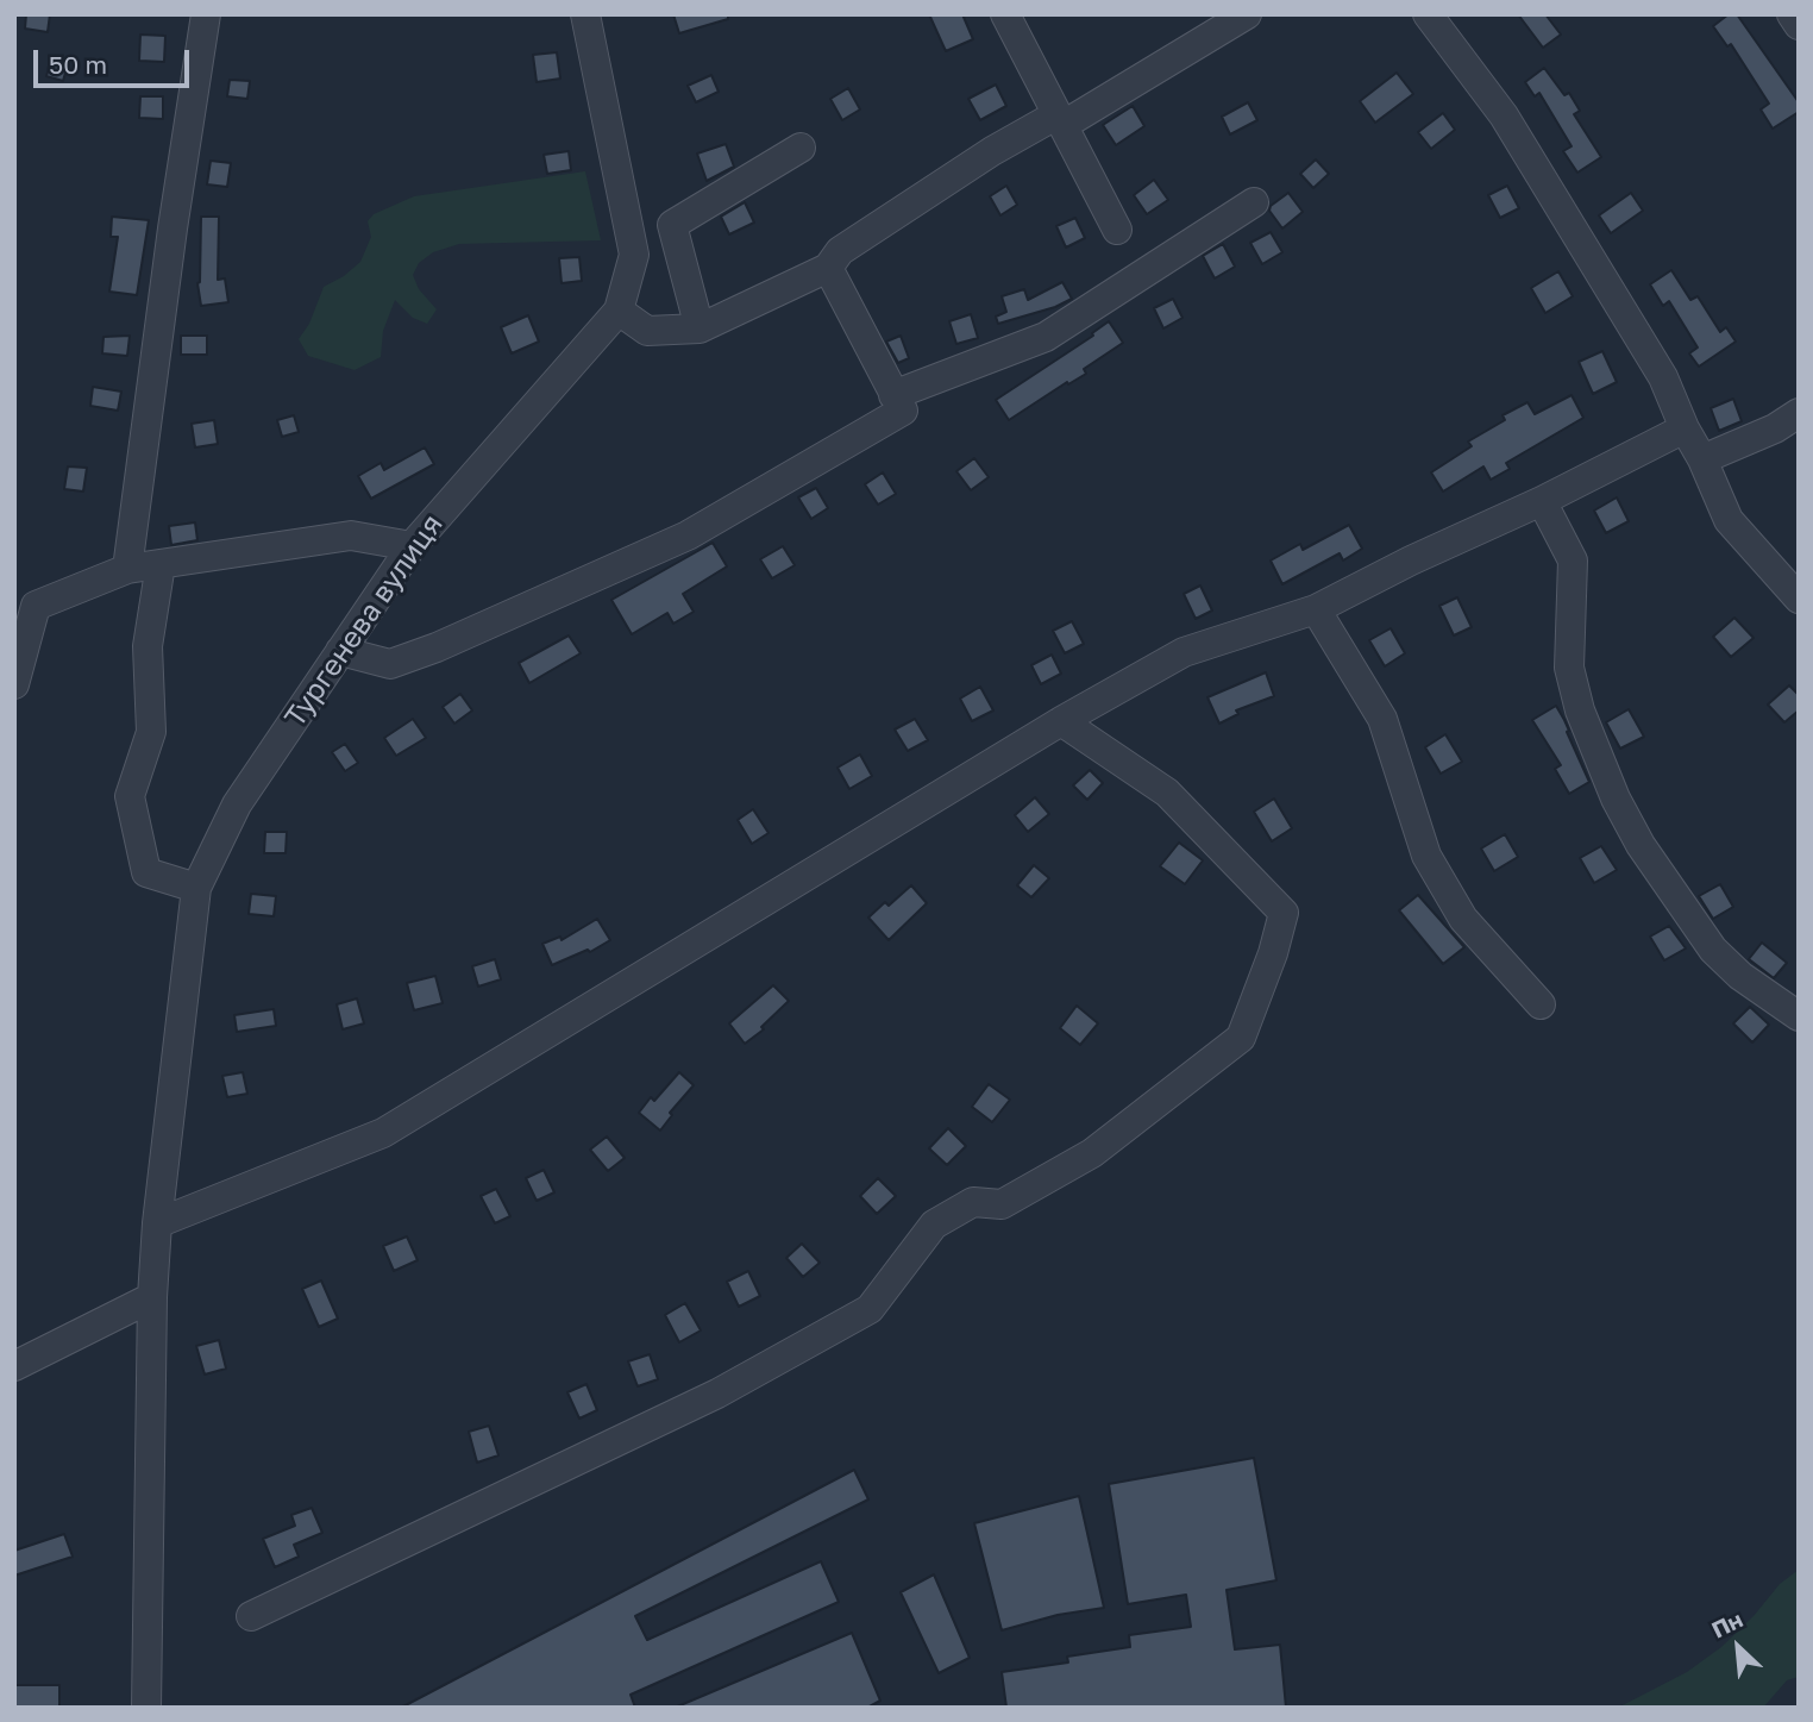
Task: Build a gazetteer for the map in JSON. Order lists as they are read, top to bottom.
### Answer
{
  "streets": {
    "street": ["Тургенева вулиця"]
  },
  "scale_bar": "50 m",
  "north": "top left"
}
